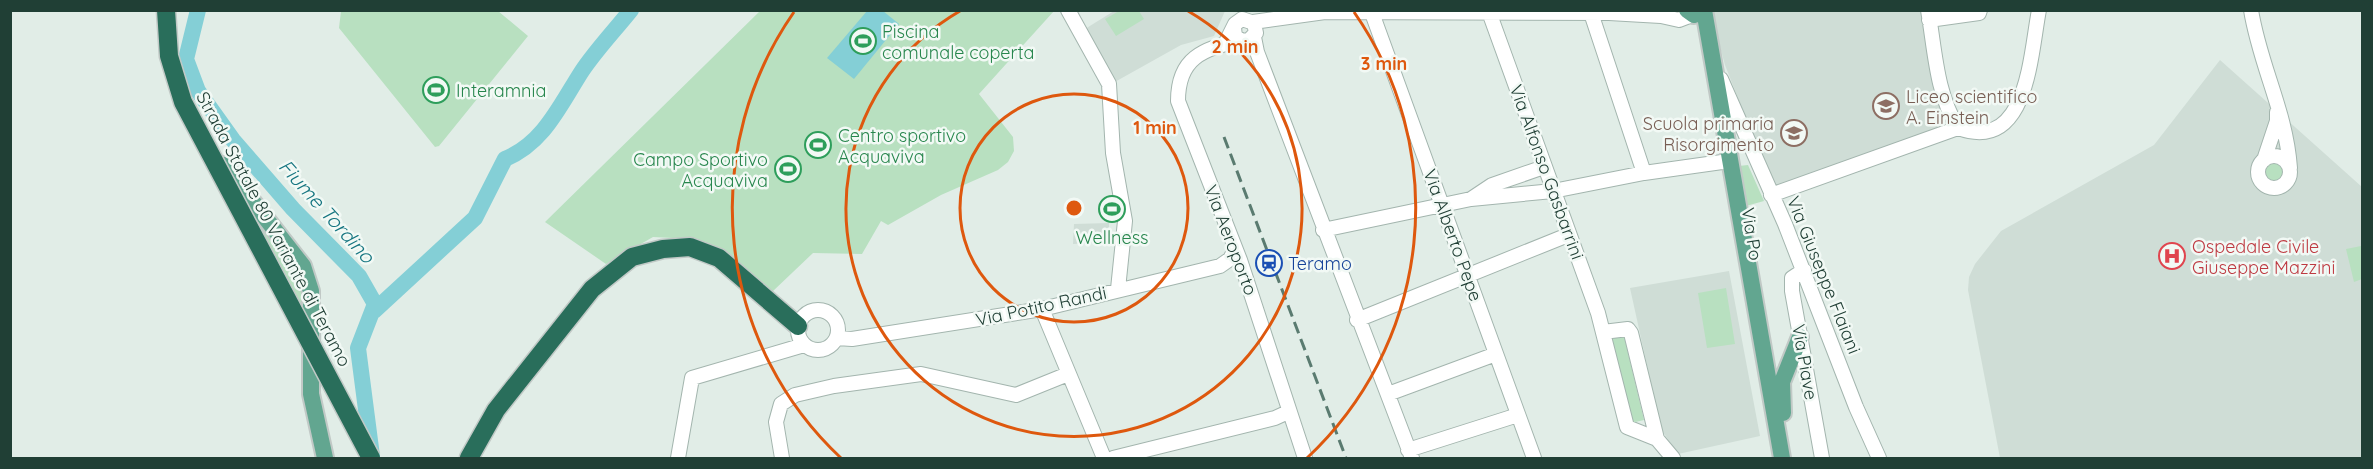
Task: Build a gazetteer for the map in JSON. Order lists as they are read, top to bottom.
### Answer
{
  "streets": {
    "highway": ["Strada Statale 80 Variante di Teramo"],
    "main road": ["Via Po"],
    "street": [
      "Via Alfonso Gasbarrini",
      "Via Alberto Pepe",
      "Via Aeroporto",
      "Via Giuseppe Flaiani",
      "Via Potito Randi",
      "Via Piave"
    ]
  },
  "crossings": [
    ["Via Alfonso Gasbarrini", "Via Aeroporto"],
    ["Via Po", "Via Giuseppe Flaiani"],
    ["Via Alberto Pepe", "Via Aeroporto"],
    ["Via Aeroporto", "Via Potito Randi"],
    ["Via Giuseppe Flaiani", "Via Piave"]
  ],
  "water": ["Fiume Tordino"],
  "places": {
    "sports": [
      "Piscina comunale coperta",
      "Interamnia",
      "Centro sportivo Acquaviva",
      "Campo Sportivo Acquaviva",
      "Wellness"
    ],
    "school or university": ["Liceo scientifico A. Einstein", "Scuola primaria Risorgimento"],
    "hospital": ["Ospedale Civile Giuseppe Mazzini"],
    "station": ["Teramo"]
  },
  "rings": ["2 min", "3 min", "1 min"]
}
